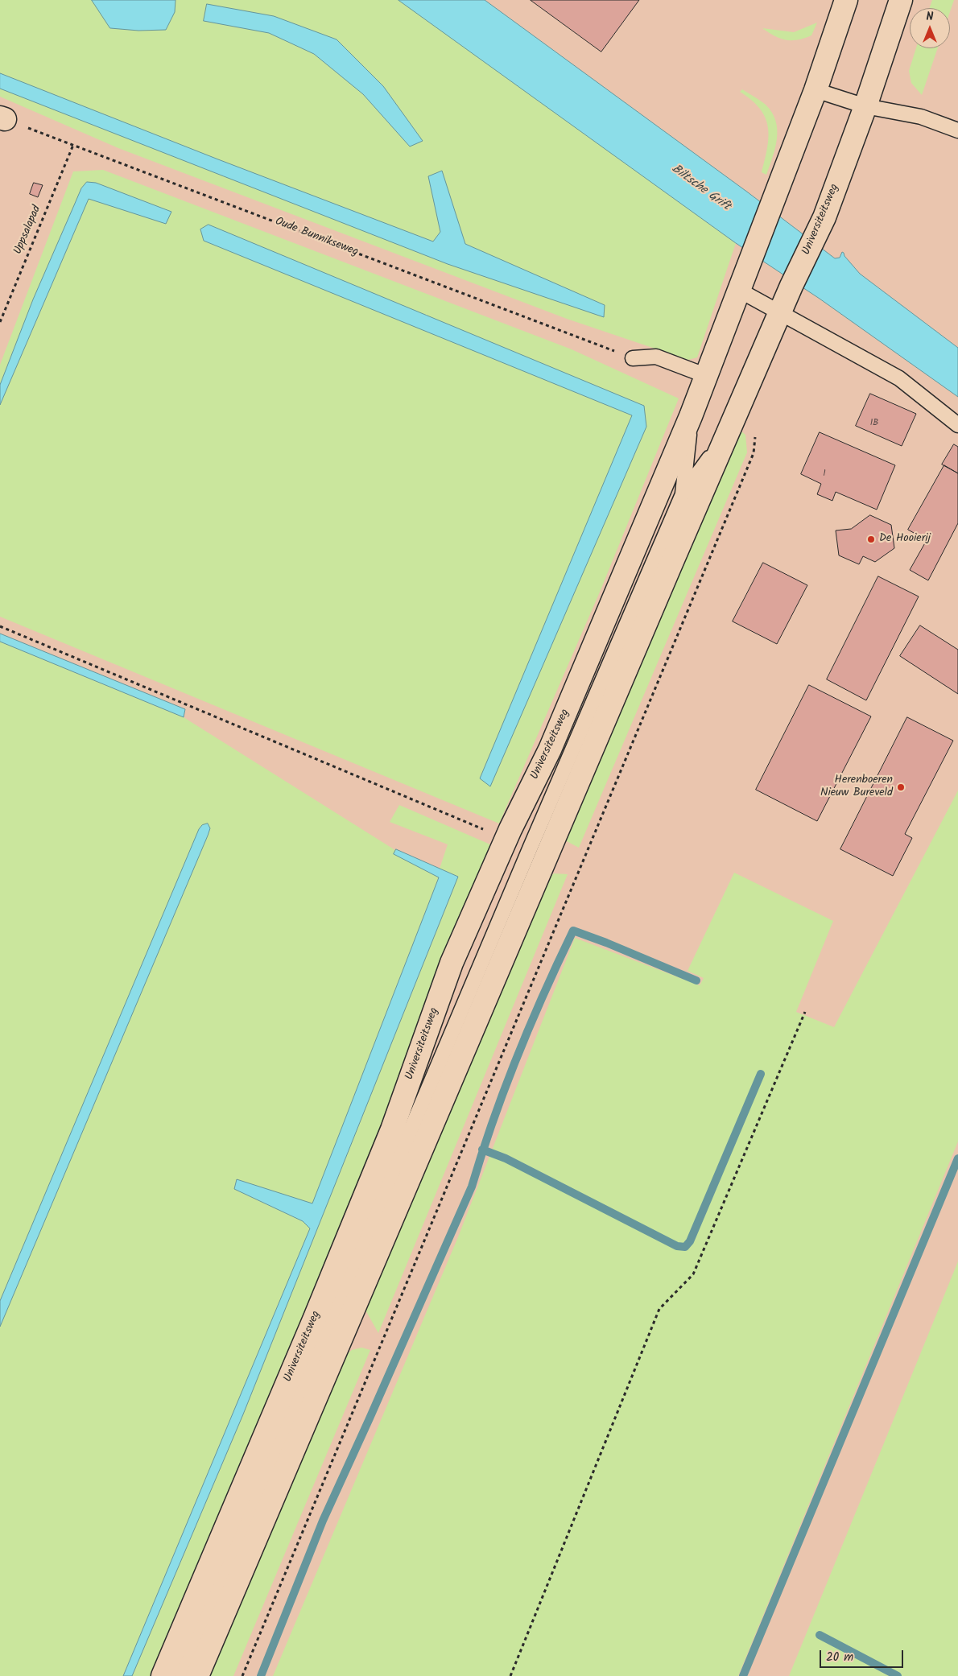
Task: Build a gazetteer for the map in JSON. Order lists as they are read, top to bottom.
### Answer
{
  "streets": {
    "main road": ["Universiteitsweg"],
    "path": ["Uppsalapad", "Oude Bunnikseweg"]
  },
  "crossings": [
    ["Uppsalapad", "Oude Bunnikseweg"]
  ],
  "water": ["Biltsche Grift"],
  "places": ["De Hooierij", "Herenboeren Nieuw Bureveld"],
  "house_numbers": ["1B", "1"],
  "scale_bar": "20 m",
  "north": "top"
}
